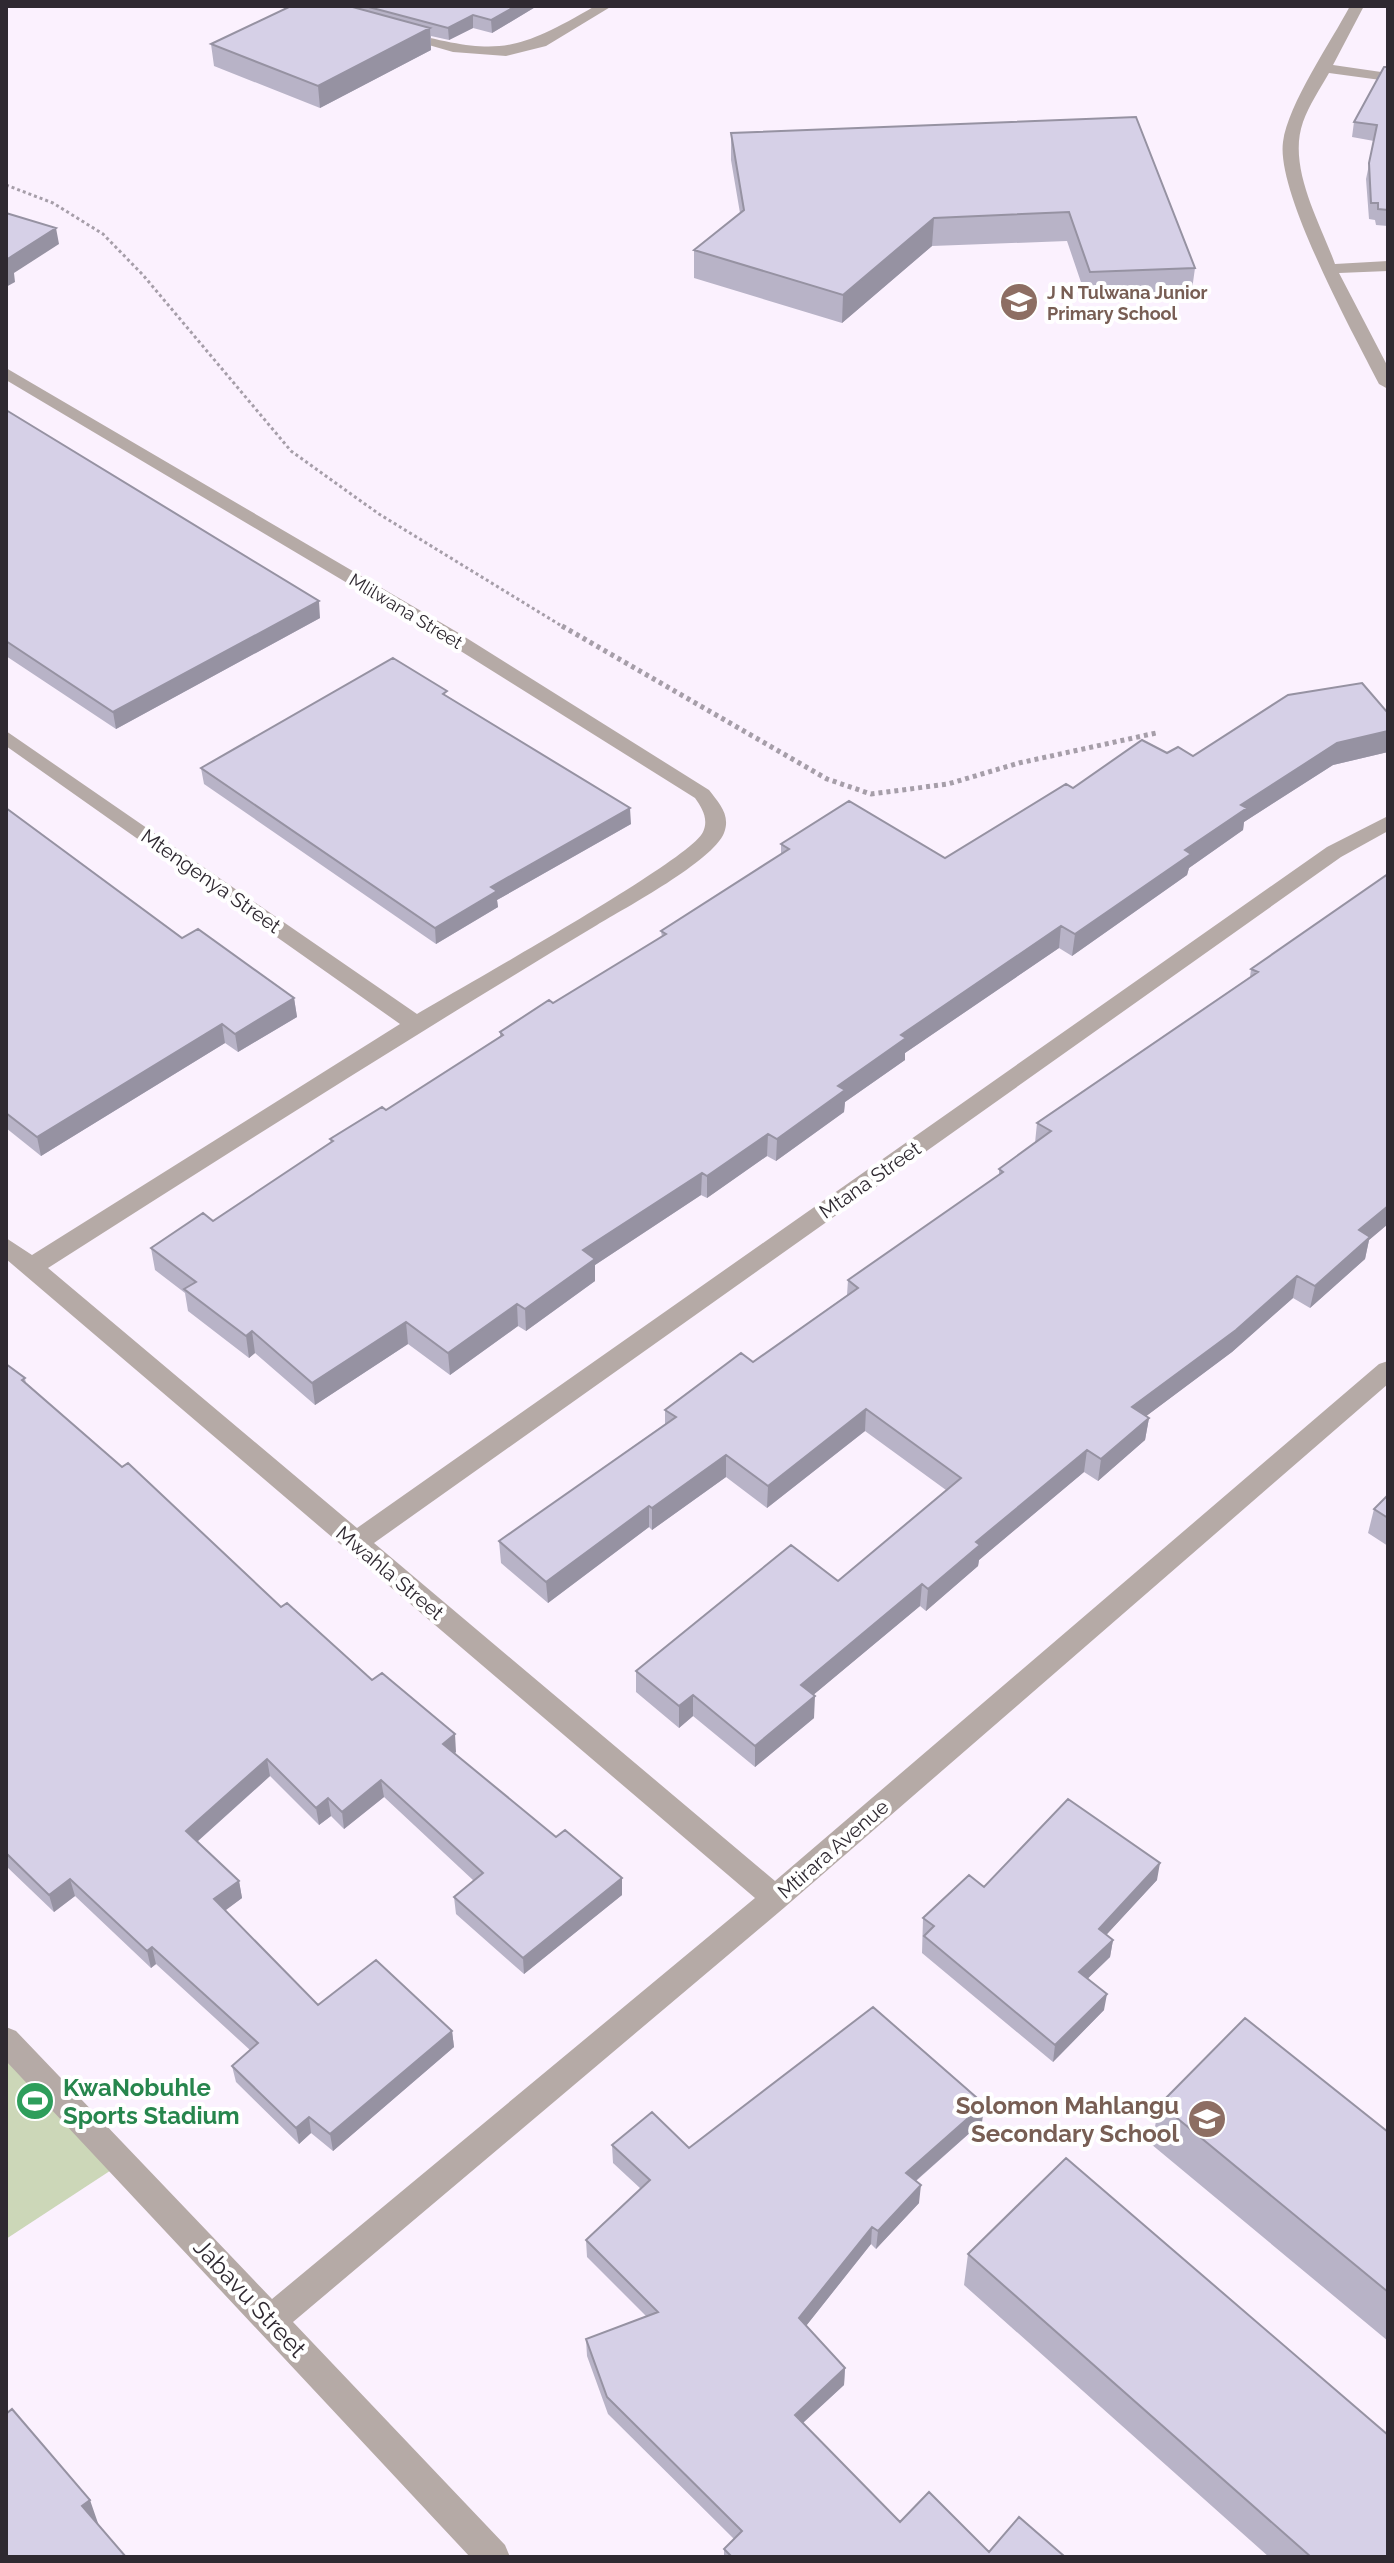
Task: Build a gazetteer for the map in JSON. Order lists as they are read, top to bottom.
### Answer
{
  "streets": {
    "street": [
      "Mlilwana Street",
      "Mtengenya Street",
      "Mtana Street",
      "Mwahla Street",
      "Mtirara Avenue",
      "Jabavu Street"
    ]
  },
  "crossings": [
    ["Mlilwana Street", "Mtengenya Street"],
    ["Mlilwana Street", "Mwahla Street"],
    ["Mtana Street", "Mwahla Street"],
    ["Mwahla Street", "Mtirara Avenue"],
    ["Mtirara Avenue", "Jabavu Street"]
  ],
  "places": {
    "school or university": ["J N Tulwana Junior Primary School", "Solomon Mahlangu Secondary School"],
    "sports": ["KwaNobuhle Sports Stadium"]
  }
}
